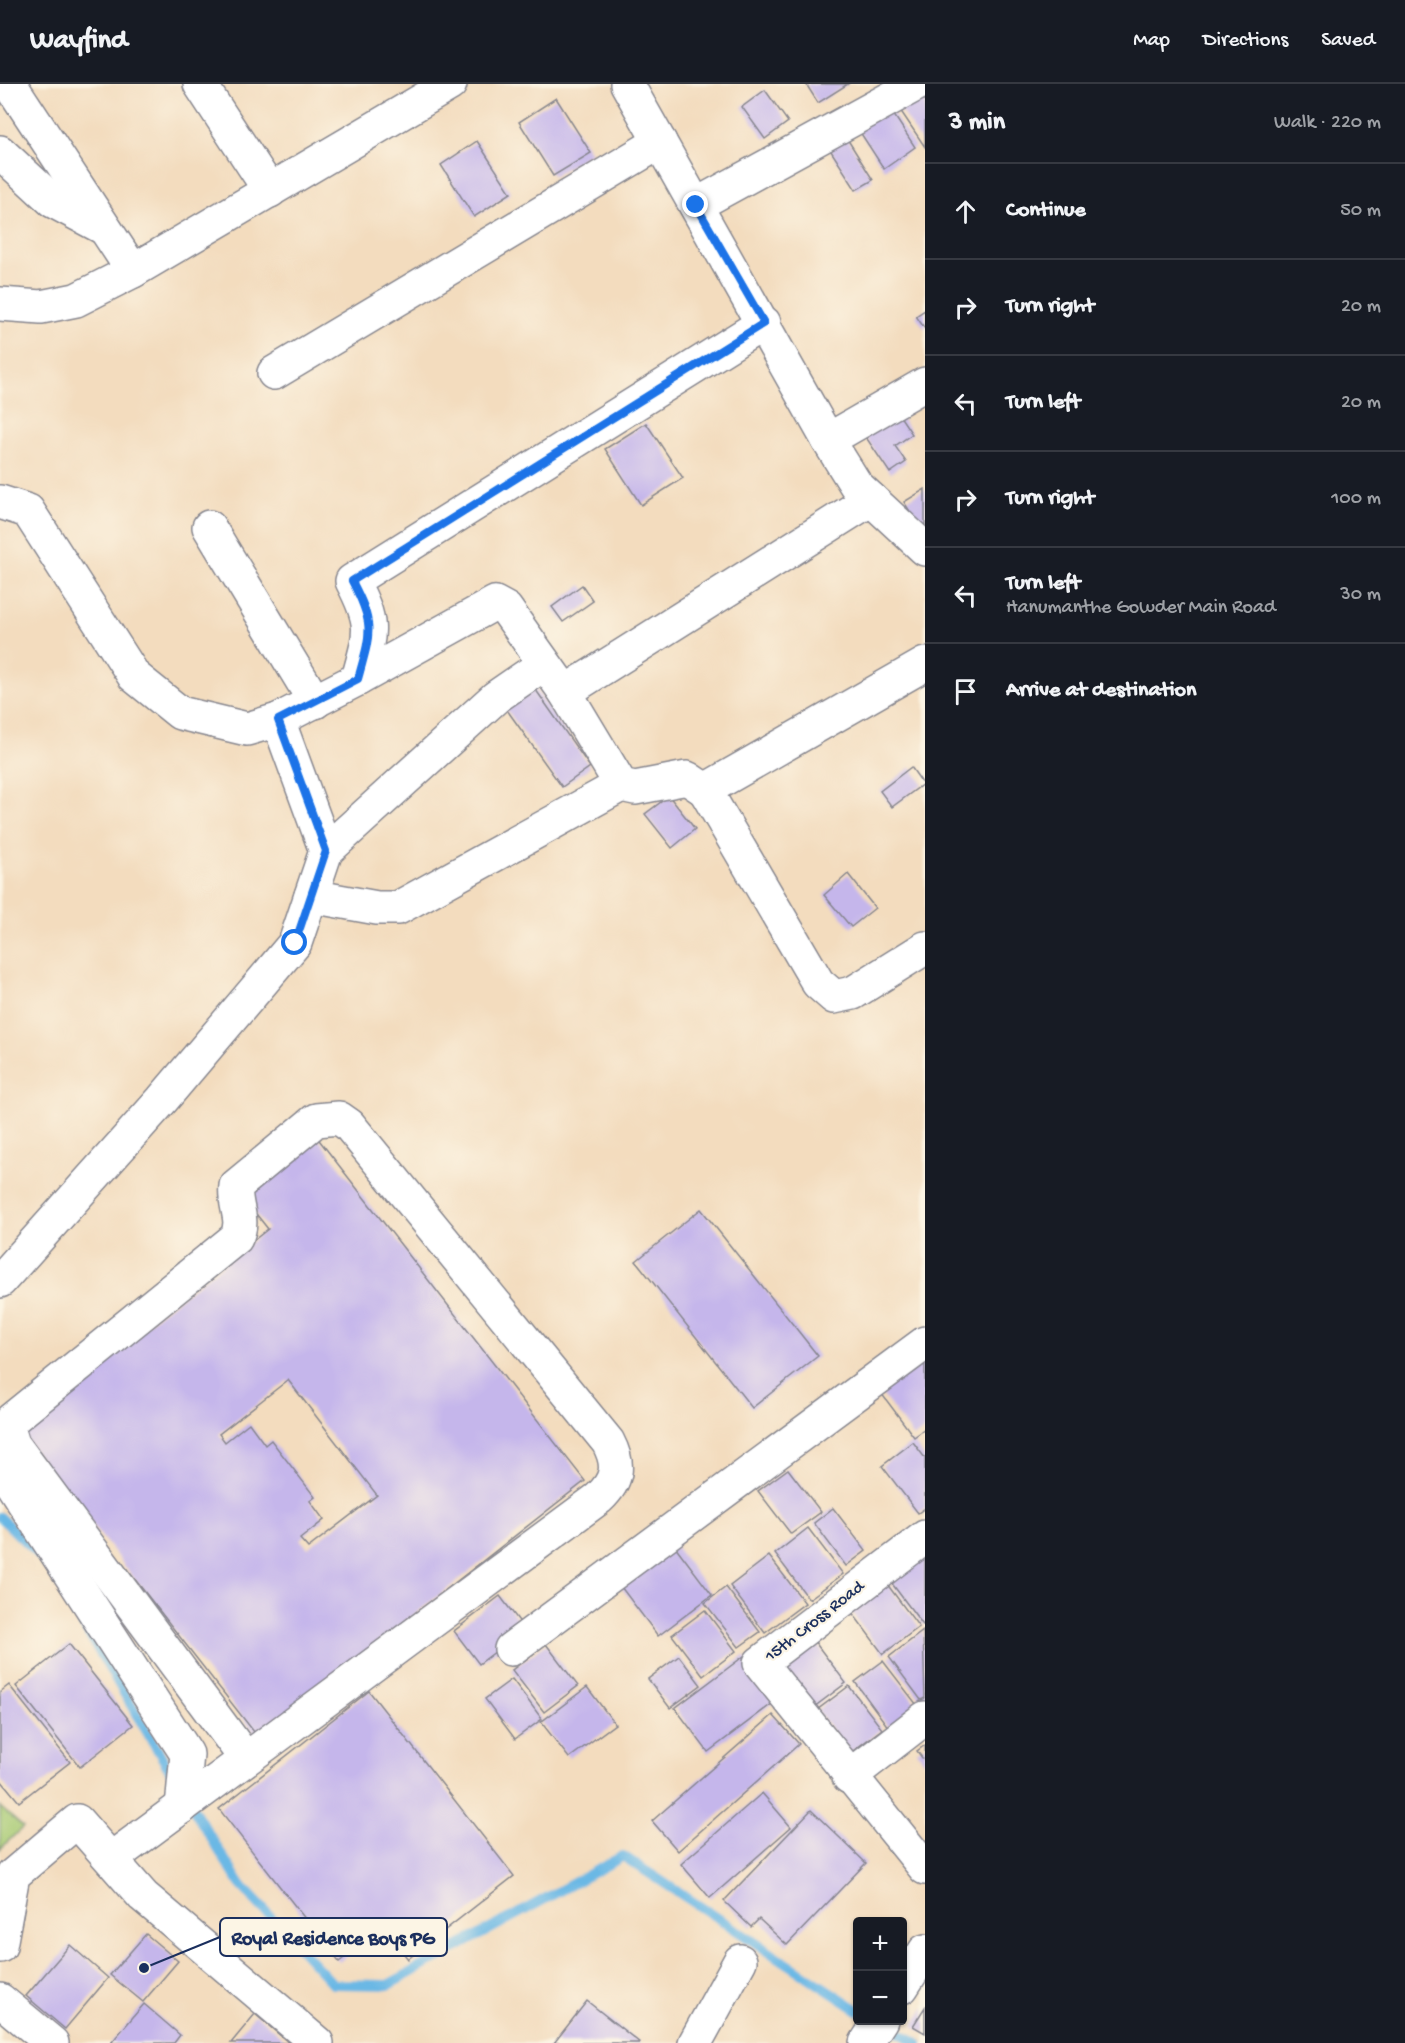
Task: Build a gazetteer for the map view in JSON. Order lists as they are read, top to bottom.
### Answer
{
  "streets": {
    "street": ["15th Cross Road"]
  },
  "places": ["Royal Residence Boys PG"],
  "page": {
    "header": "Wayfind",
    "nav": ["Map", "Directions", "Saved"],
    "heading": ["3 min", "Walk · 220 m"],
    "list": [
      ["Continue", "50 m"],
      ["Turn right", "20 m"],
      ["Turn left", "20 m"],
      ["Turn right", "100 m"],
      ["Turn left", "Hanumanthe Gowder Main Road", "30 m"],
      "Arrive at destination"
    ],
    "map_buttons": ["+", "−"]
  }
}
